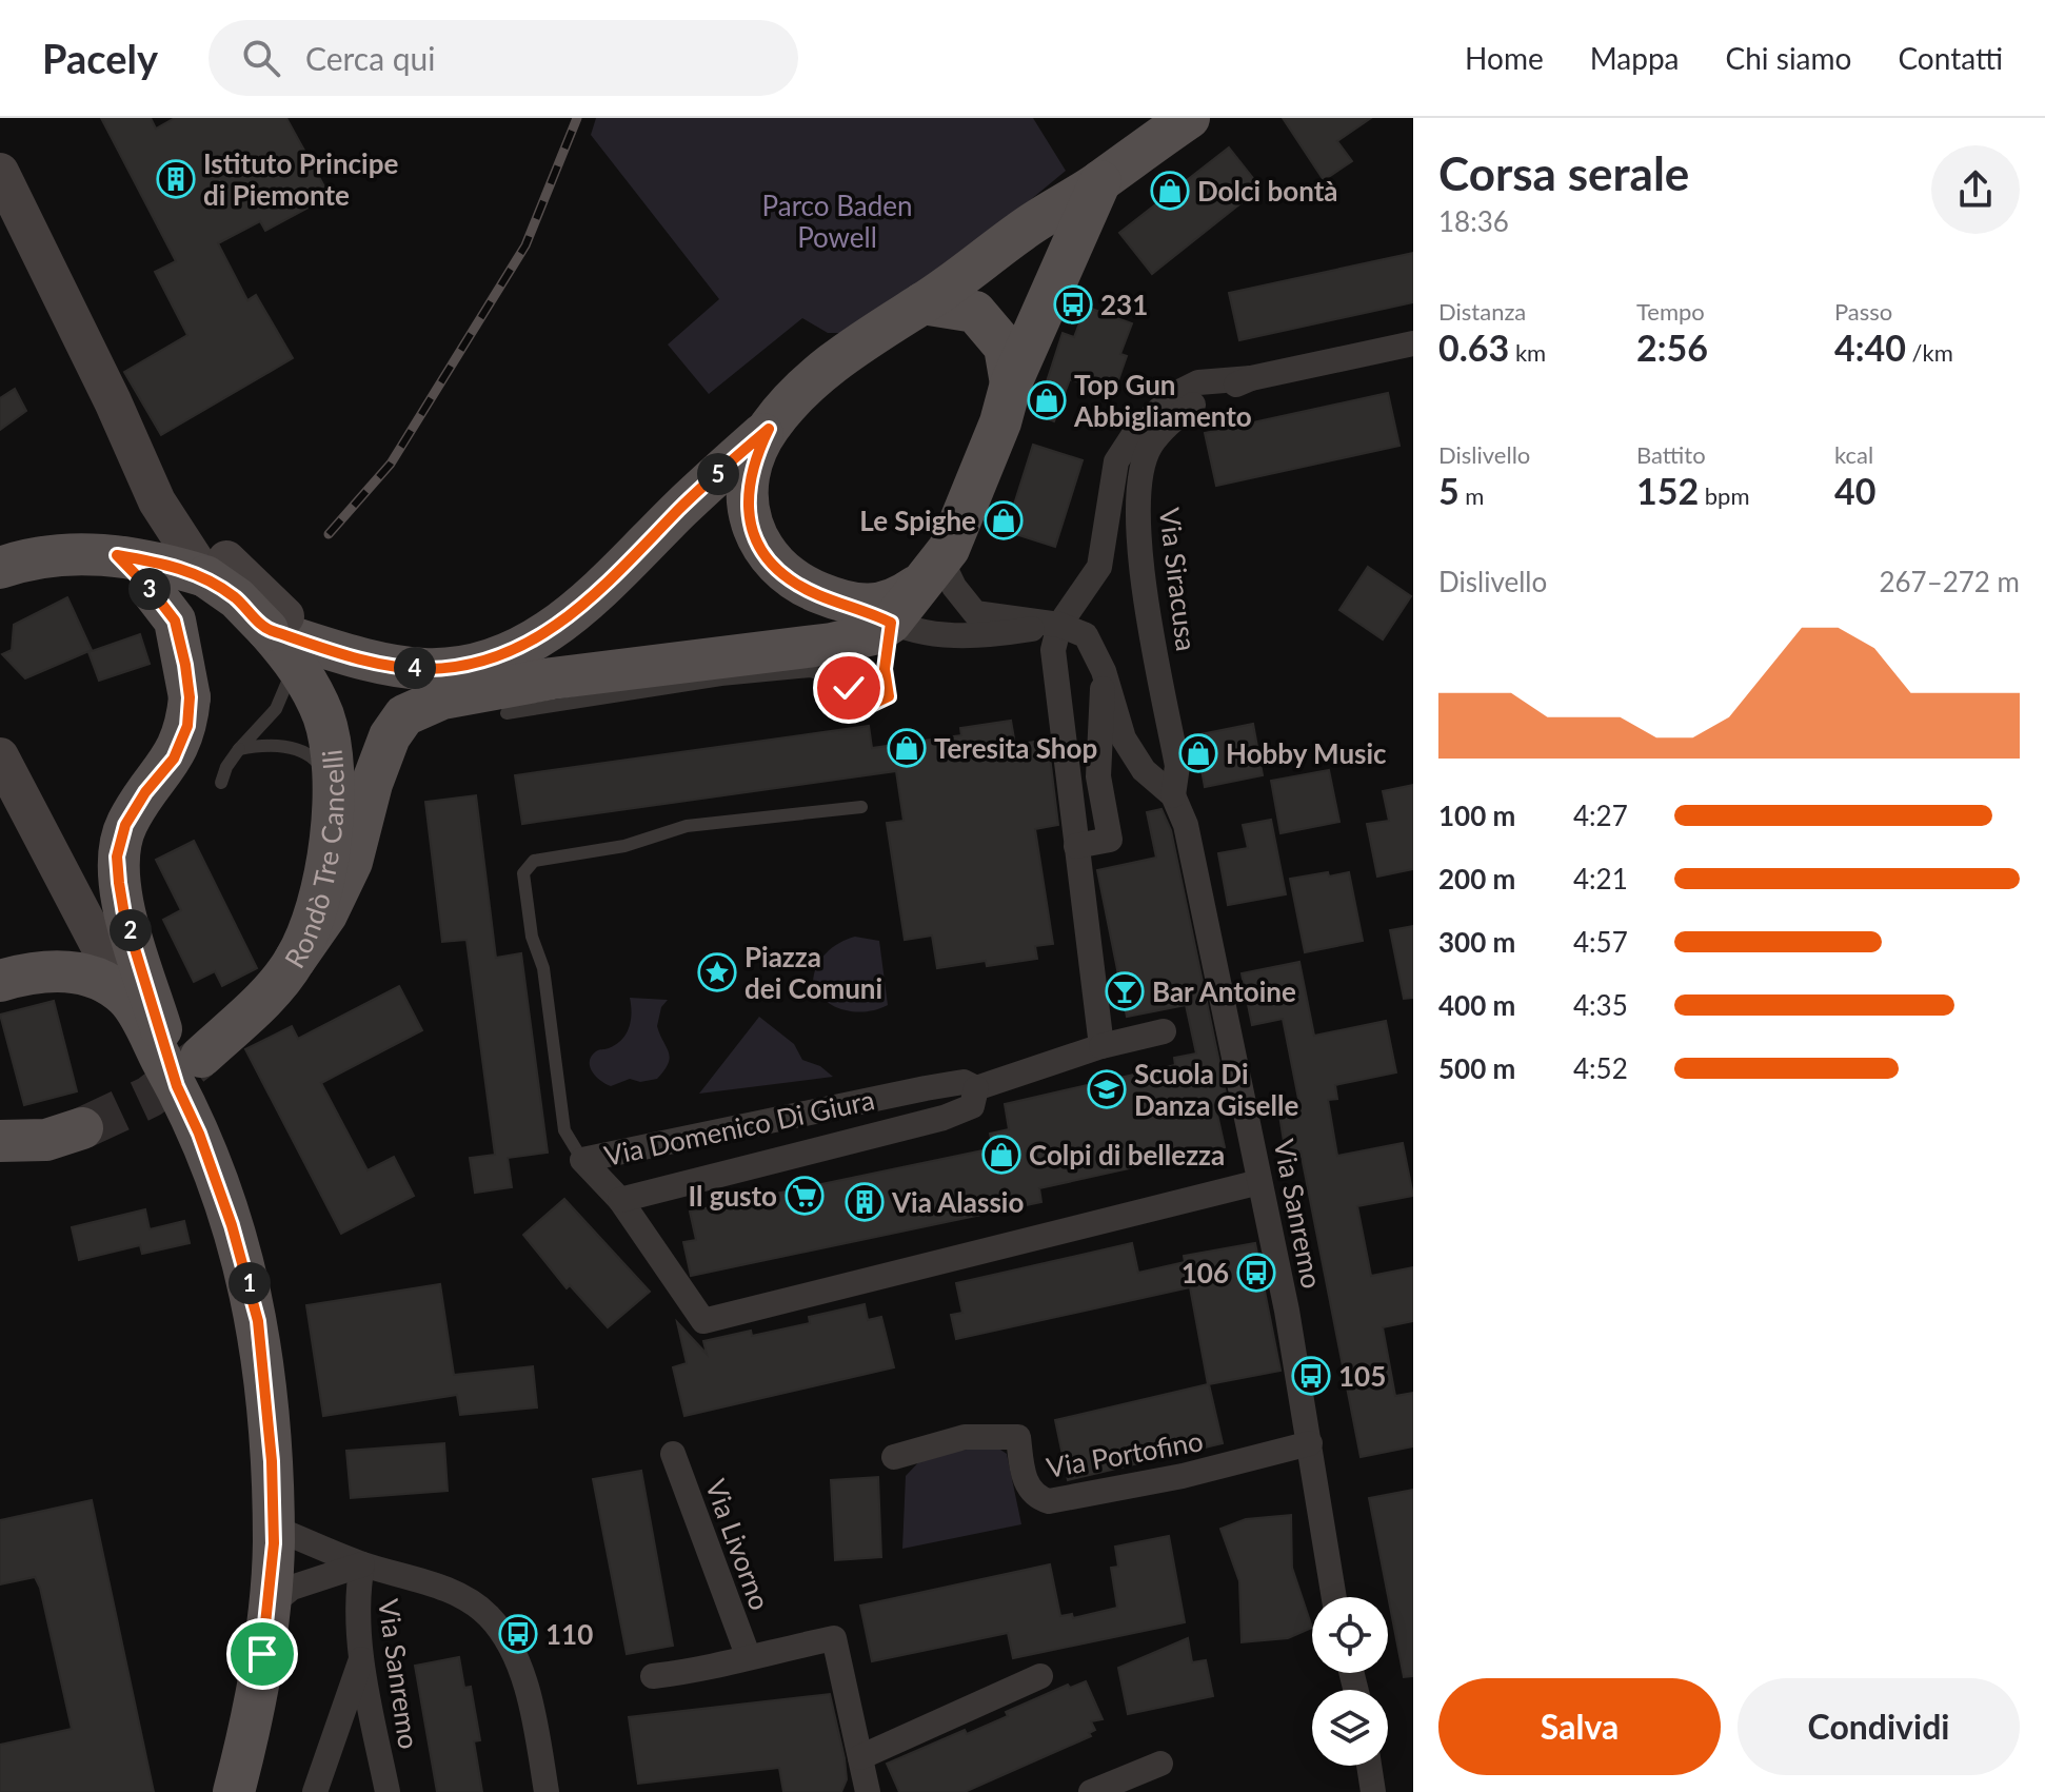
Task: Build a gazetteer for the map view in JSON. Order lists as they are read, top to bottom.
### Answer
{
  "streets": {
    "main road": ["Rondò Tre Cancelli"],
    "street": [
      "Via Siracusa",
      "Via Domenico Di Giura",
      "Via Sanremo",
      "Via Portofino",
      "Via Livorno"
    ]
  },
  "crossings": [
    ["Via Siracusa", "Via Sanremo"],
    ["Via Sanremo", "Via Portofino"]
  ],
  "parks": ["Parco Baden Powell"],
  "places": {
    "building": ["Istituto Principe di Piemonte", "Via Alassio"],
    "shop": [
      "Dolci bontà",
      "Top Gun Abbigliamento",
      "Le Spighe",
      "Teresita Shop",
      "Hobby Music",
      "Colpi di bellezza"
    ],
    "bus stop": [
      "231",
      "106",
      "105",
      "110"
    ],
    "place": ["Piazza dei Comuni"],
    "bar": ["Bar Antoine"],
    "school or university": ["Scuola Di Danza Giselle"],
    "supermarket": ["Il gusto"]
  },
  "page": {
    "header": "Pacely",
    "search": "Cerca qui",
    "nav": [
      "Home",
      "Mappa",
      "Chi siamo",
      "Contatti"
    ],
    "heading": ["Corsa serale", "18:36"],
    "stats": [
      ["Distanza", "0.63 km"],
      ["Tempo", "2:56"],
      ["Passo", "4:40 /km"],
      ["Dislivello", "5 m"],
      ["Battito", "152 bpm"],
      ["kcal", "40"]
    ],
    "pins": [
      "5",
      "3",
      "4",
      "2",
      "1"
    ],
    "chart": ["Dislivello", "267–272 m"],
    "list": [
      {
        "name": "100 m",
        "note": "4:27"
      },
      {
        "name": "200 m",
        "note": "4:21"
      },
      {
        "name": "300 m",
        "note": "4:57"
      },
      {
        "name": "400 m",
        "note": "4:35"
      },
      {
        "name": "500 m",
        "note": "4:52"
      }
    ],
    "buttons": ["Salva", "Condividi"]
  }
}
